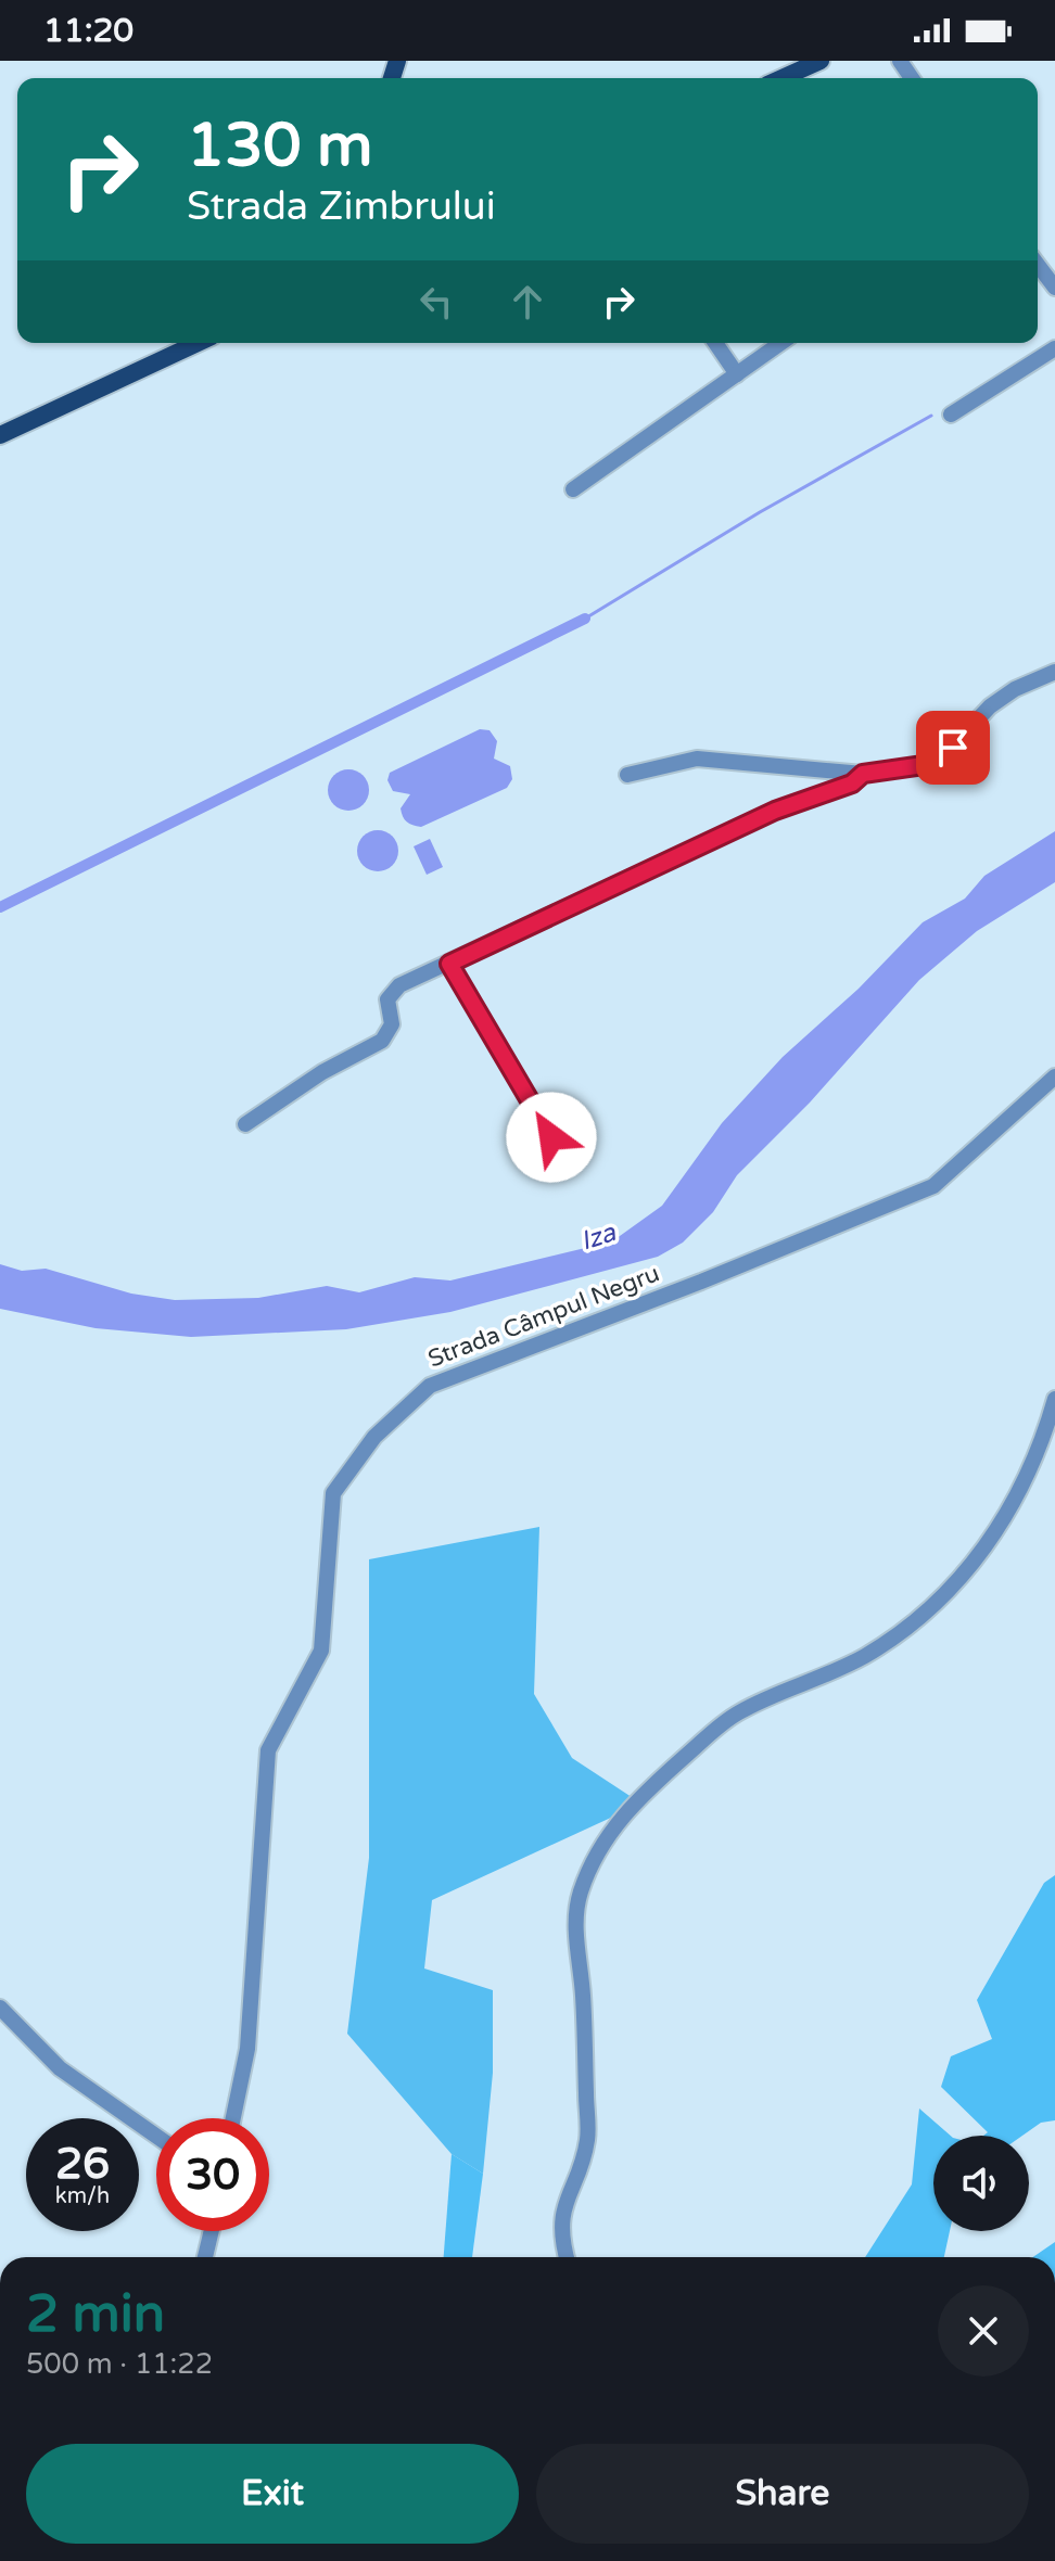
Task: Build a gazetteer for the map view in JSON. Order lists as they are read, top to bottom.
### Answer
{
  "streets": {
    "street": ["Strada Câmpul Negru"]
  },
  "water": ["Iza"],
  "page": {
    "status": "11:20",
    "turn": ["130 m", "Strada Zimbrului"],
    "speed": "26 km/h",
    "limit": "30",
    "heading": ["2 min", "500 m · 11:22"],
    "buttons": ["Exit", "Share"]
  }
}
